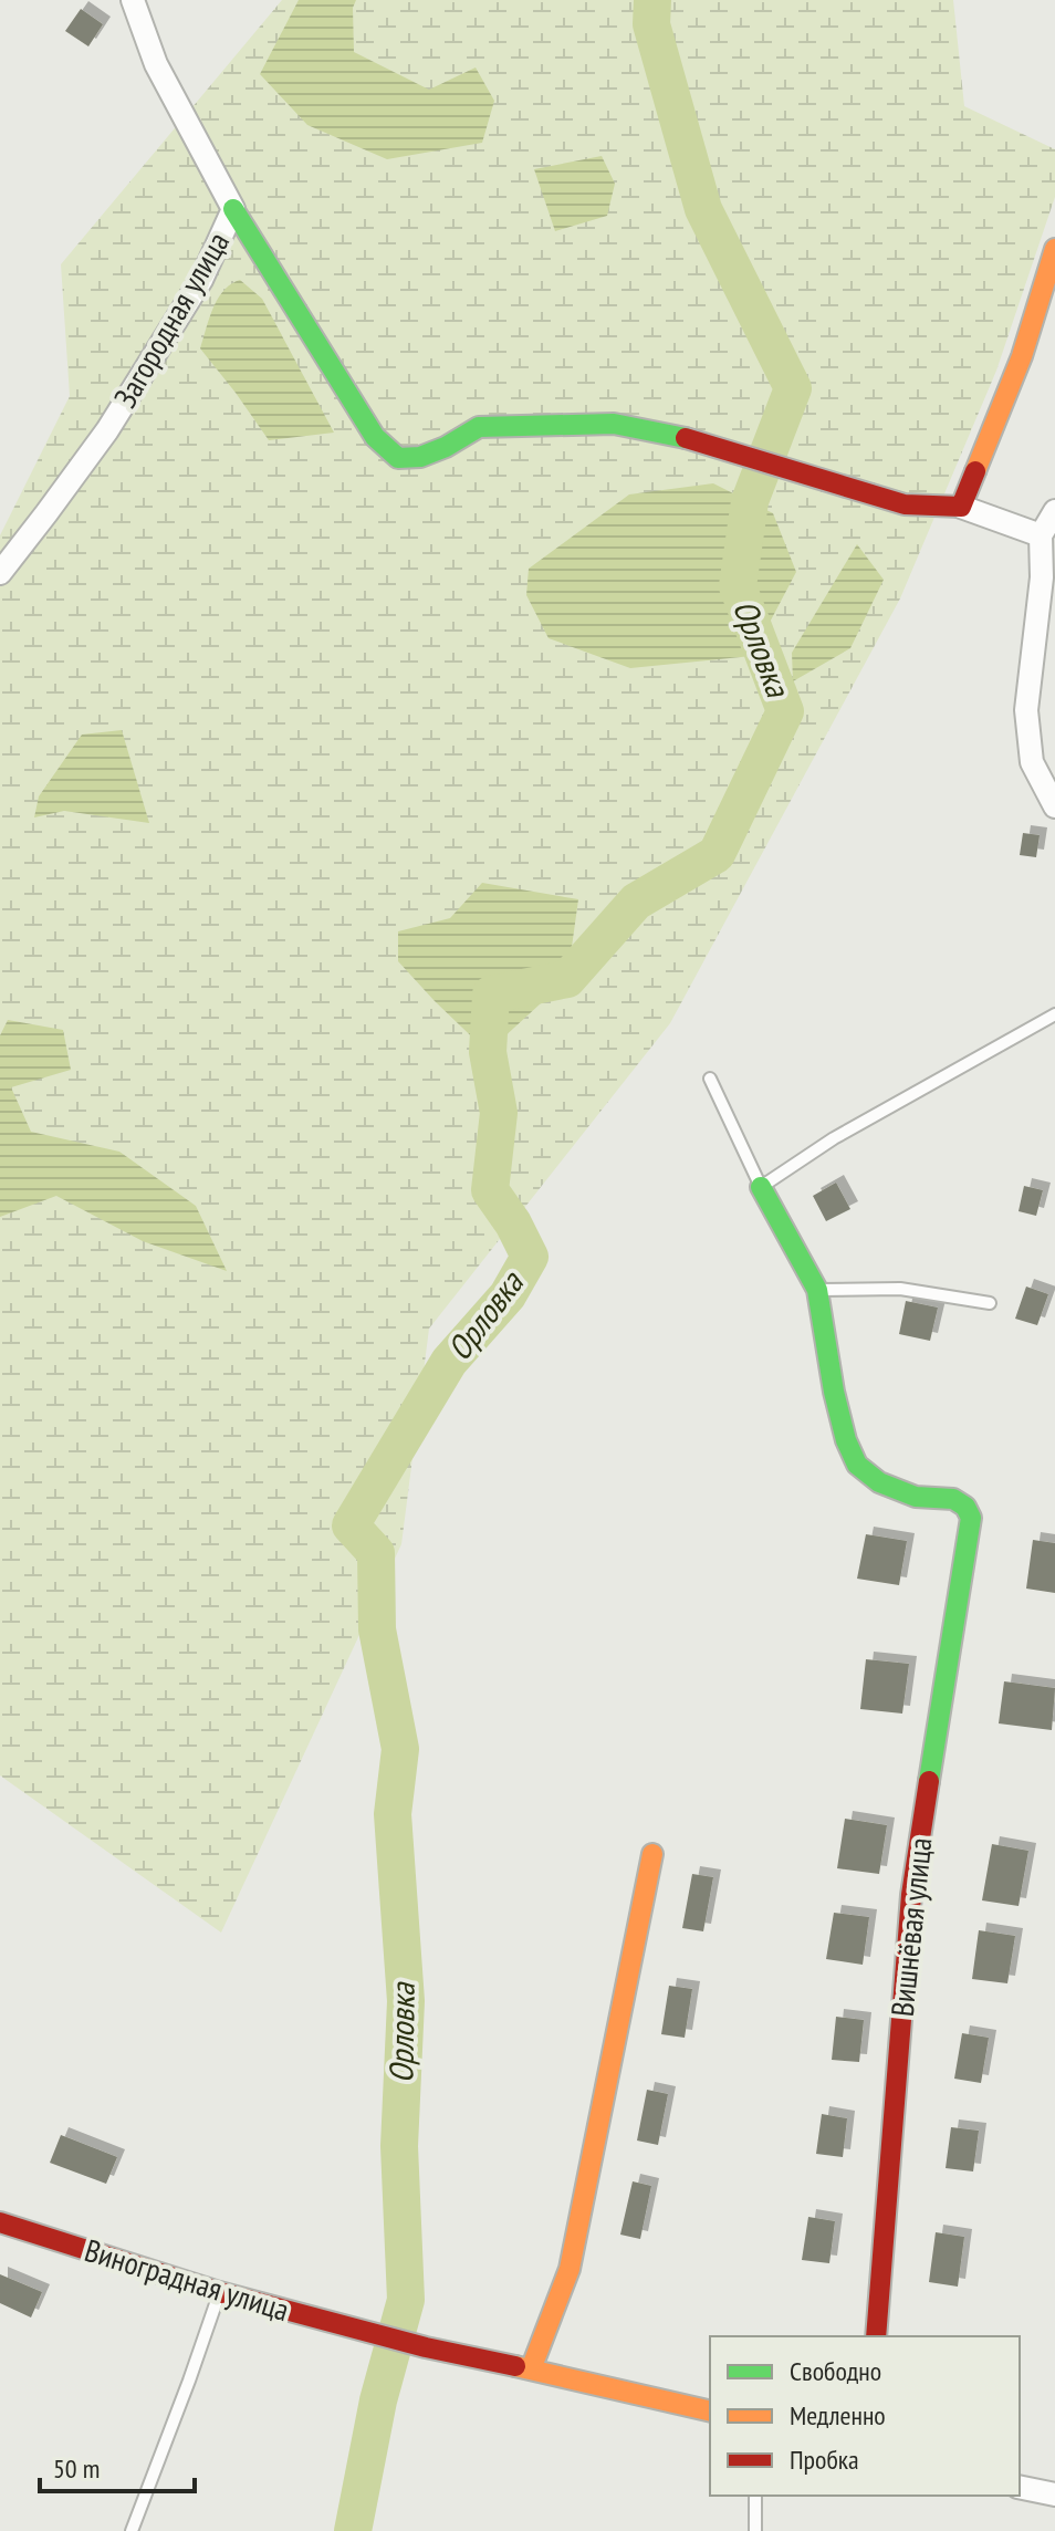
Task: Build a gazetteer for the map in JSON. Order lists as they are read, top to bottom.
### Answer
{
  "streets": {
    "street": ["Загородная улица", "Вишнёвая улица", "Виноградная улица"]
  },
  "water": ["Орловка"],
  "legend": ["Свободно", "Медленно", "Пробка"],
  "scale_bar": "50 m"
}
